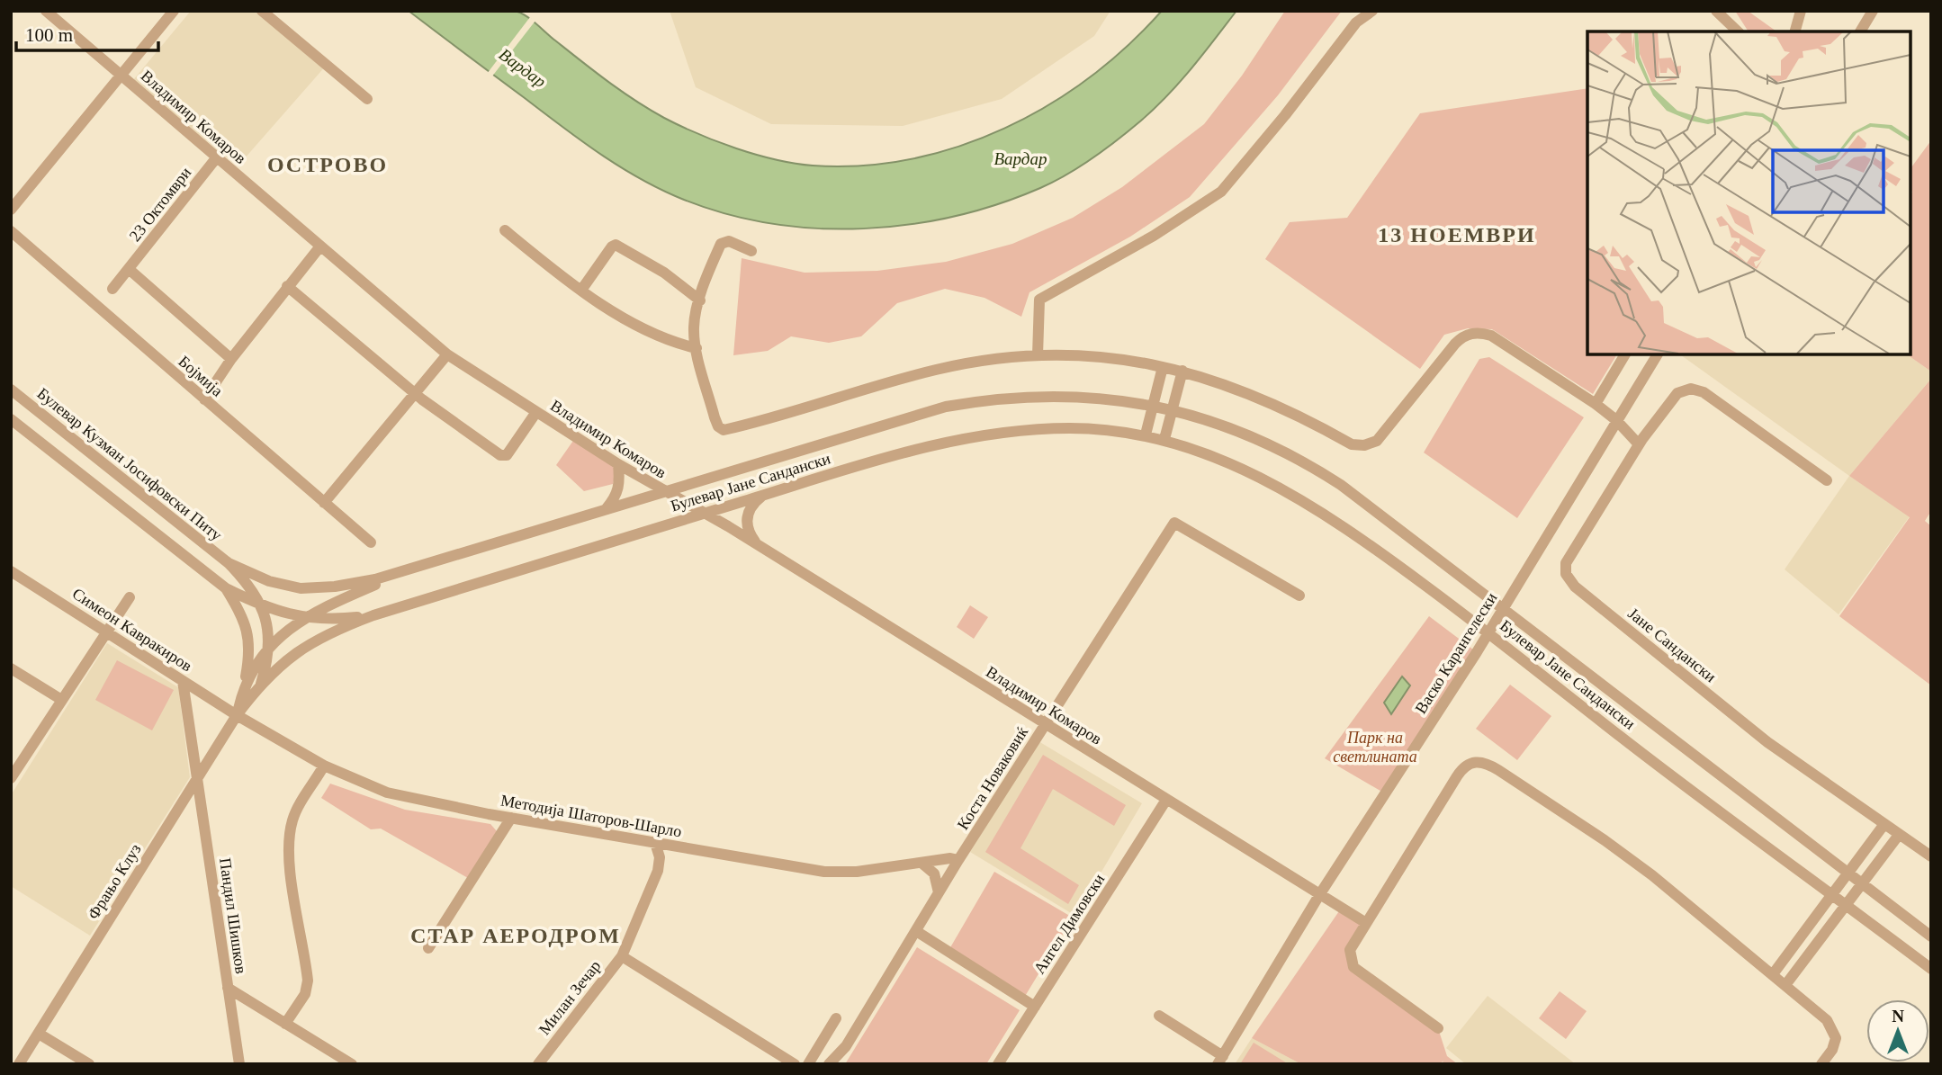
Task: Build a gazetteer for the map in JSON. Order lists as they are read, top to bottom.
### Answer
{
  "streets": {
    "street": [
      "Владимир Комаров",
      "23 Октомври",
      "Бојмија",
      "Булевар Кузман Јосифовски Питу",
      "Булевар Јане Сандански",
      "Симеон Кавракиров",
      "Јане Сандански",
      "Васко Карангелески",
      "Коста Новаковиќ",
      "Методија Шаторов-Шарло",
      "Фрањо Клуз",
      "Пандил Шишков",
      "Ангел Димовски",
      "Милан Зечар"
    ]
  },
  "crossings": [
    ["Владимир Комаров", "23 Октомври"],
    ["Владимир Комаров", "Булевар Јане Сандански"],
    ["Владимир Комаров", "Васко Карангелески"],
    ["Владимир Комаров", "Коста Новаковиќ"],
    ["Владимир Комаров", "Ангел Димовски"],
    ["Булевар Кузман Јосифовски Питу", "Булевар Јане Сандански"],
    ["Булевар Кузман Јосифовски Питу", "Фрањо Клуз"],
    ["Булевар Јане Сандански", "Васко Карангелески"],
    ["Булевар Јане Сандански", "Фрањо Клуз"],
    ["Симеон Кавракиров", "Методија Шаторов-Шарло"],
    ["Симеон Кавракиров", "Фрањо Клуз"],
    ["Симеон Кавракиров", "Пандил Шишков"],
    ["Коста Новаковиќ", "Методија Шаторов-Шарло"],
    ["Методија Шаторов-Шарло", "Фрањо Клуз"],
    ["Методија Шаторов-Шарло", "Милан Зечар"],
    ["Фрањо Клуз", "Пандил Шишков"]
  ],
  "districts": ["ОСТРОВО", "13 НОЕМВРИ", "СТАР АЕРОДРОМ"],
  "water": ["Вардар"],
  "parks": ["Парк на светлината"],
  "scale_bar": "100 m",
  "north": "top"
}
